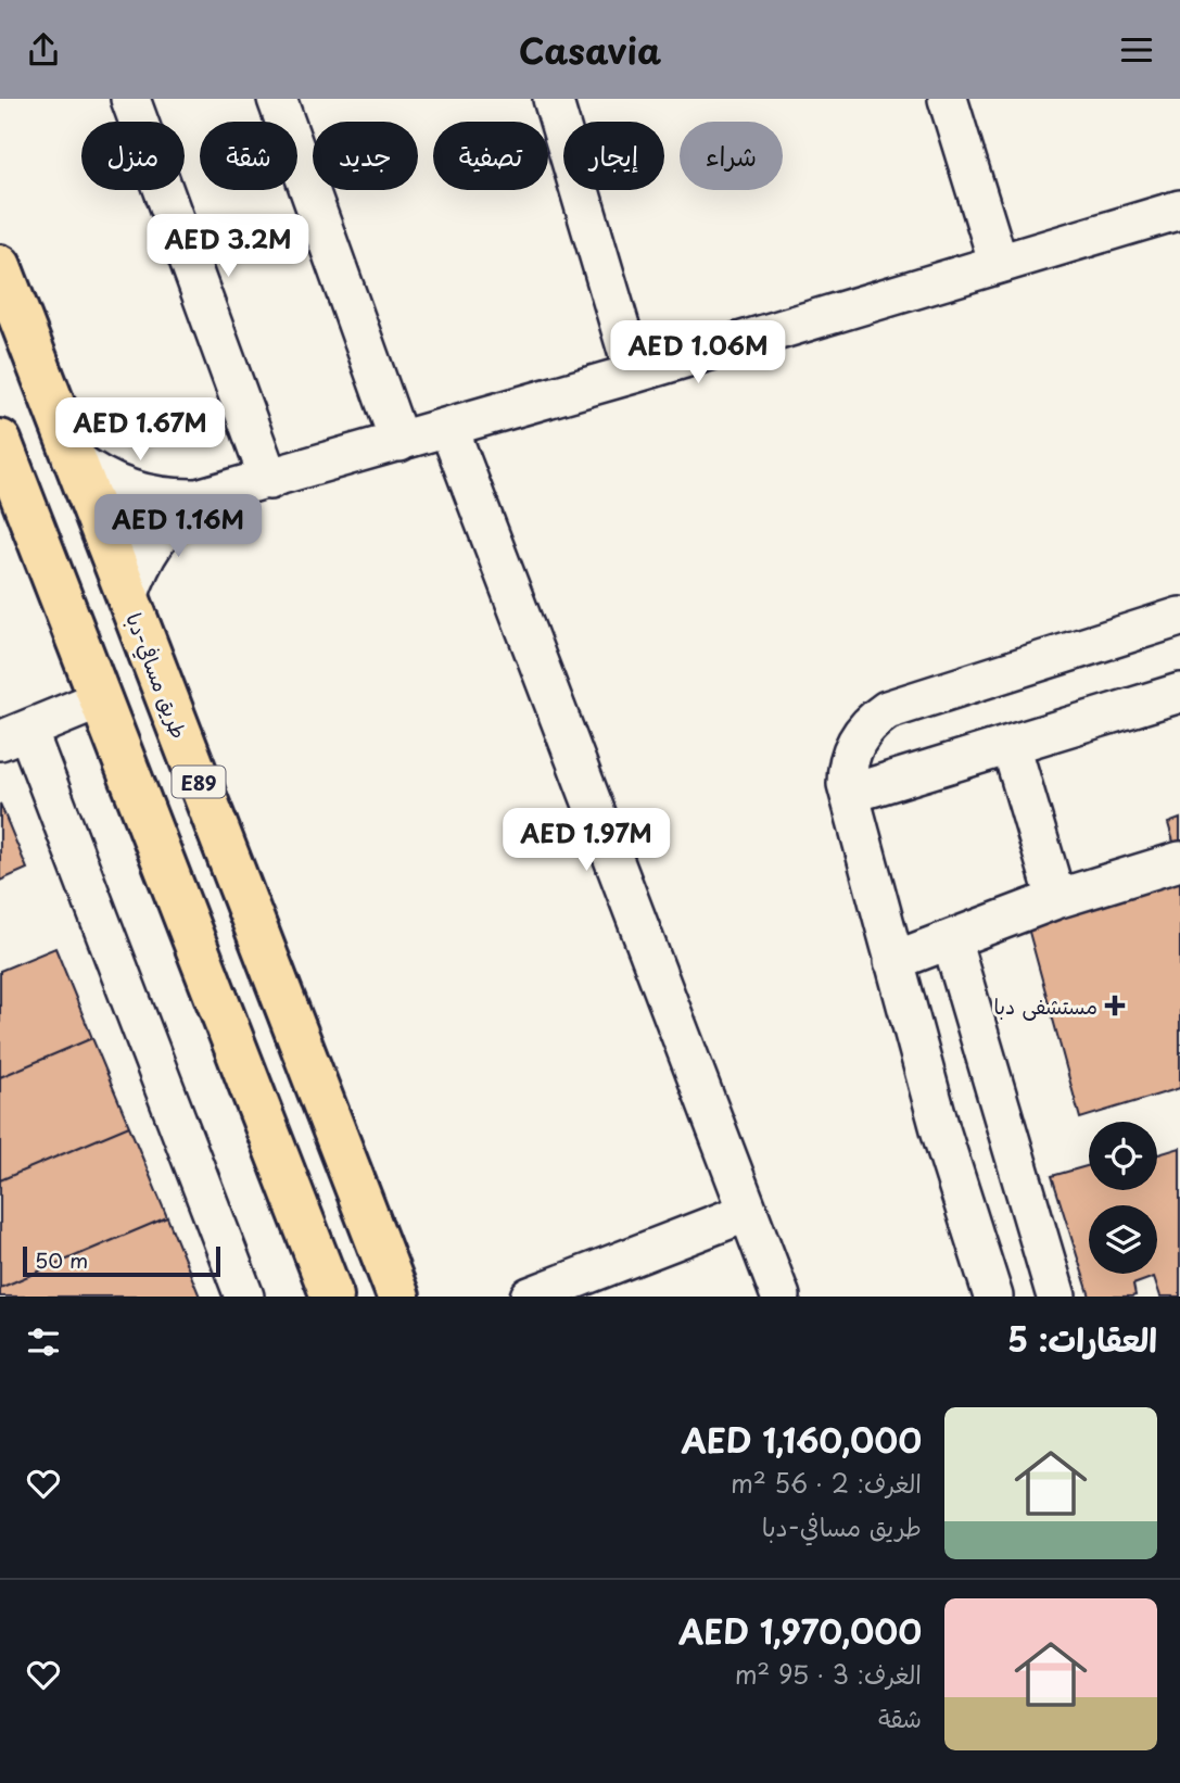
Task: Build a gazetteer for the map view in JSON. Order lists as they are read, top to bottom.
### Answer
{
  "streets": {
    "highway": ["طريق مسافي-دبا", "E89"]
  },
  "places": {
    "health": ["مستشفى دبا"]
  },
  "scale_bar": "50 m",
  "page": {
    "header": "Casavia",
    "chip": [
      "شراء",
      "إيجار",
      "تصفية",
      "جديد",
      "شقة",
      "منزل"
    ],
    "price": [
      "AED 3.2M",
      "AED 1.06M",
      "AED 1.67M",
      "AED 1.16M",
      "AED 1.97M"
    ],
    "scale": "50 m",
    "heading": "العقارات: 5",
    "list": [
      {
        "name": "AED 1,160,000",
        "note": "الغرف: 2 · 56 m² · طريق مسافي-دبا"
      },
      {
        "name": "AED 1,970,000",
        "note": "الغرف: 3 · 95 m² · شقة"
      }
    ]
  }
}
